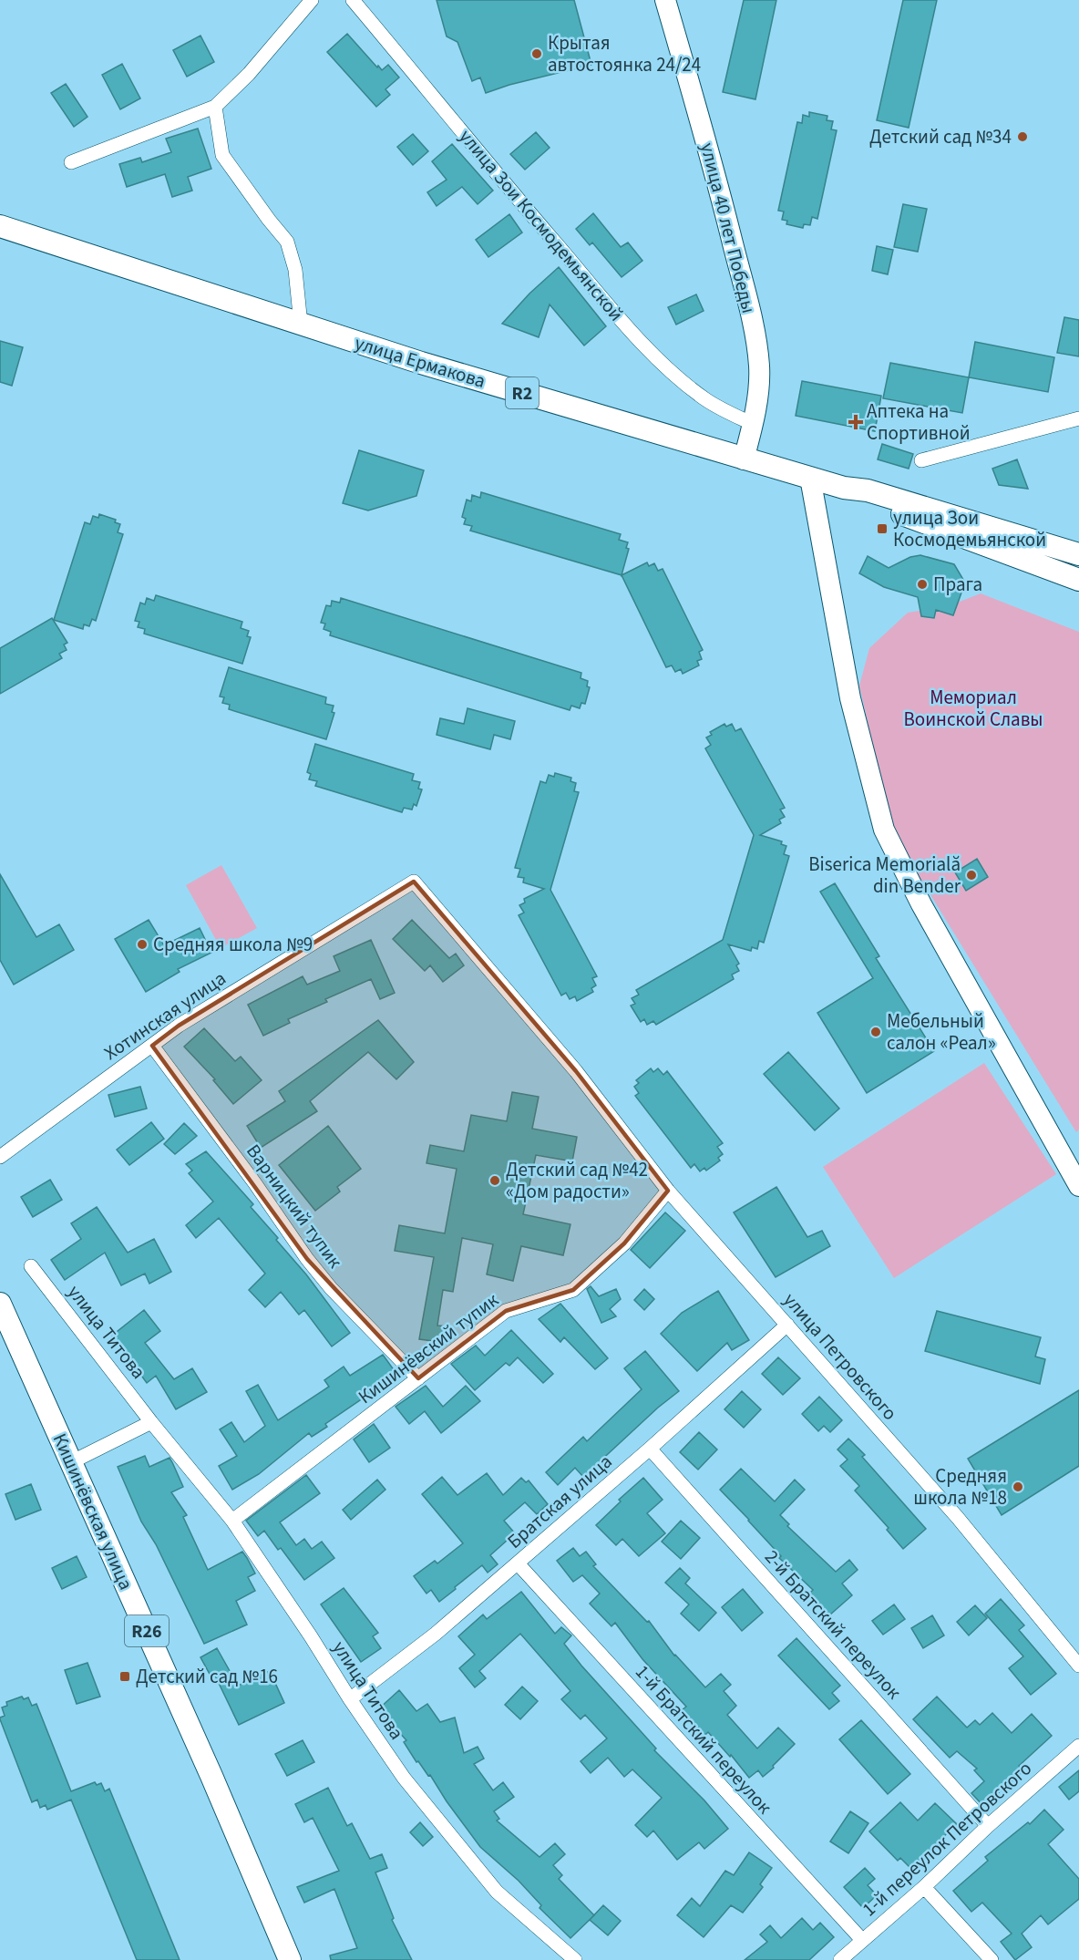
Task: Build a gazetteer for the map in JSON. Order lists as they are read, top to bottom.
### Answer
{
  "streets": {
    "main road": [
      "улица Ермакова",
      "R2",
      "Кишинёвская улица",
      "R26"
    ],
    "street": [
      "улица Зои Космодемьянской",
      "улица 40 лет Победы",
      "Хотинская улица",
      "Варницкий тупик",
      "улица Титова",
      "Кишинёвский тупик",
      "улица Петровского",
      "Братская улица",
      "2-й Братский переулок",
      "1-й Братский переулок",
      "1-й переулок Петровского"
    ]
  },
  "crossings": [
    ["улица Зои Космодемьянской", "улица 40 лет Победы"],
    ["улица 40 лет Победы", "улица Ермакова"],
    ["Хотинская улица", "Варницкий тупик"],
    ["Хотинская улица", "улица Петровского"],
    ["Варницкий тупик", "Кишинёвский тупик"],
    ["улица Титова", "Кишинёвский тупик"],
    ["улица Титова", "Братская улица"],
    ["Кишинёвский тупик", "улица Петровского"],
    ["улица Петровского", "Братская улица"],
    ["Братская улица", "2-й Братский переулок"],
    ["Братская улица", "1-й Братский переулок"],
    ["2-й Братский переулок", "1-й переулок Петровского"],
    ["1-й Братский переулок", "1-й переулок Петровского"]
  ],
  "parks": ["Мемориал Воинской Славы"],
  "places": {
    "other": [
      "Крытая автостоянка 24/24",
      "Детский сад №34",
      "Прага",
      "Biserica Memorială din Bender",
      "Средняя школа №9",
      "Мебельный салон «Реал»",
      "Детский сад №42 «Дом радости»",
      "Средняя школа №18"
    ],
    "health": ["Аптека на Спортивной"],
    "transit": ["улица Зои Космодемьянской", "Детский сад №16"]
  }
}
